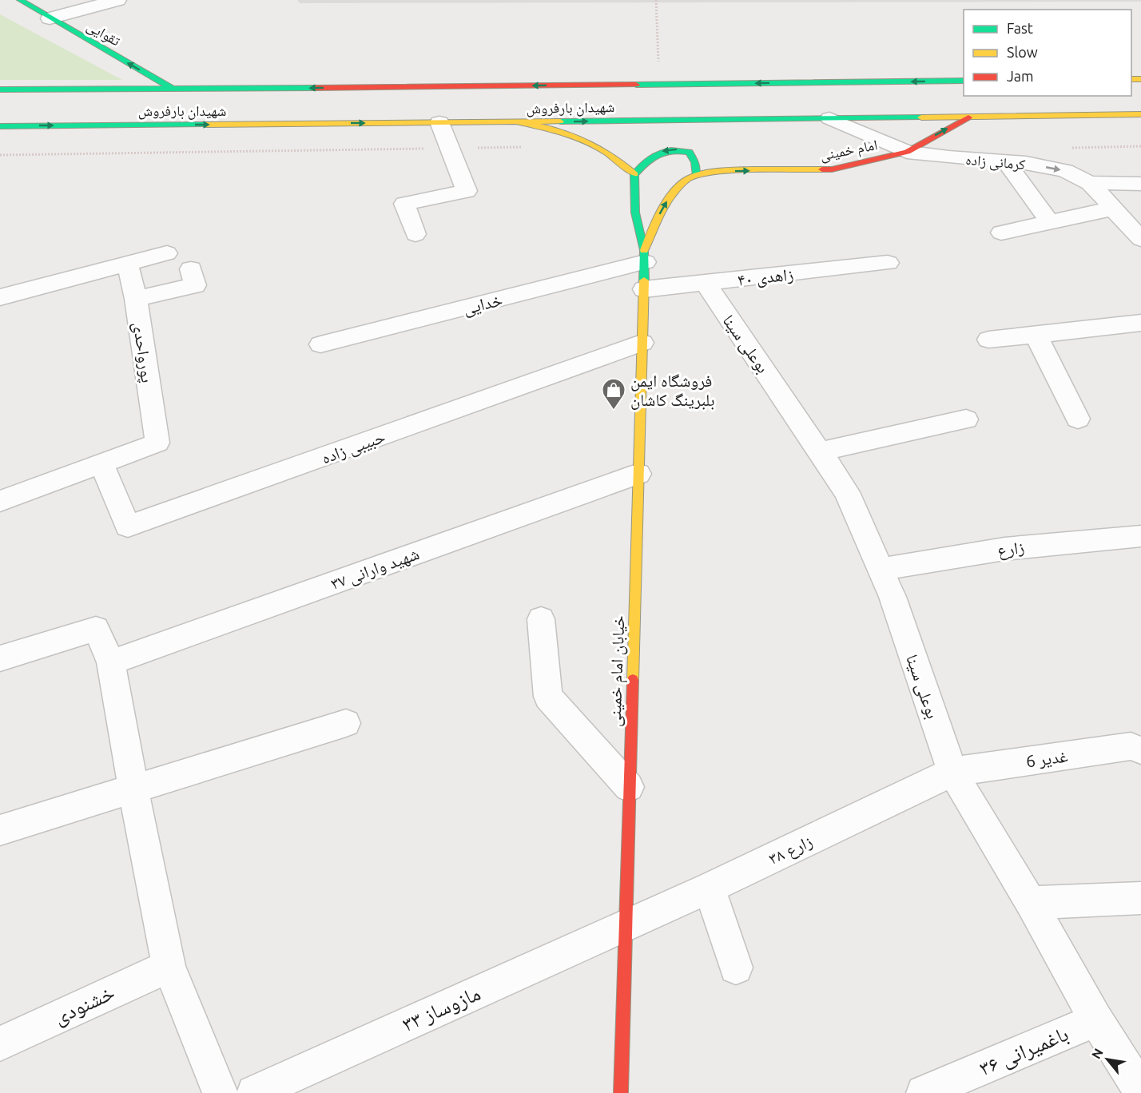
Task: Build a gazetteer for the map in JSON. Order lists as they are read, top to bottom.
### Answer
{
  "streets": {
    "main road": [
      "تقوایی",
      "شهیدان بارفروش",
      "امام خمینی",
      "خیابان امام خمینی"
    ],
    "street": [
      "کرمانی زاده",
      "زاهدی ۴۰",
      "خدایی",
      "بوعلی سینا",
      "پورواحدی",
      "حبیبی زاده",
      "زارع",
      "شهید وارانی ۳۷",
      "غدیر 6",
      "زارع ۳۸",
      "خشنودی",
      "مازوساز ۳۳",
      "باغمیرانی ۳۶"
    ]
  },
  "crossings": [
    ["تقوایی", "شهیدان بارفروش"],
    ["شهیدان بارفروش", "امام خمینی"],
    ["شهیدان بارفروش", "کرمانی زاده"],
    ["امام خمینی", "کرمانی زاده"],
    ["زاهدی ۴۰", "بوعلی سینا"],
    ["زاهدی ۴۰", "خیابان امام خمینی"],
    ["خدایی", "خیابان امام خمینی"],
    ["بوعلی سینا", "زارع"],
    ["بوعلی سینا", "غدیر 6"],
    ["بوعلی سینا", "زارع ۳۸"],
    ["بوعلی سینا", "باغمیرانی ۳۶"],
    ["پورواحدی", "حبیبی زاده"],
    ["حبیبی زاده", "خیابان امام خمینی"],
    ["شهید وارانی ۳۷", "خیابان امام خمینی"],
    ["خیابان امام خمینی", "زارع ۳۸"],
    ["خیابان امام خمینی", "مازوساز ۳۳"],
    ["غدیر 6", "زارع ۳۸"],
    ["زارع ۳۸", "مازوساز ۳۳"]
  ],
  "one_way": ["تقوایی", "امام خمینی"],
  "places": {
    "shop": ["فروشگاه ایمن بلبرینگ کاشان"]
  },
  "legend": ["Fast", "Slow", "Jam"],
  "north": "top left"
}
